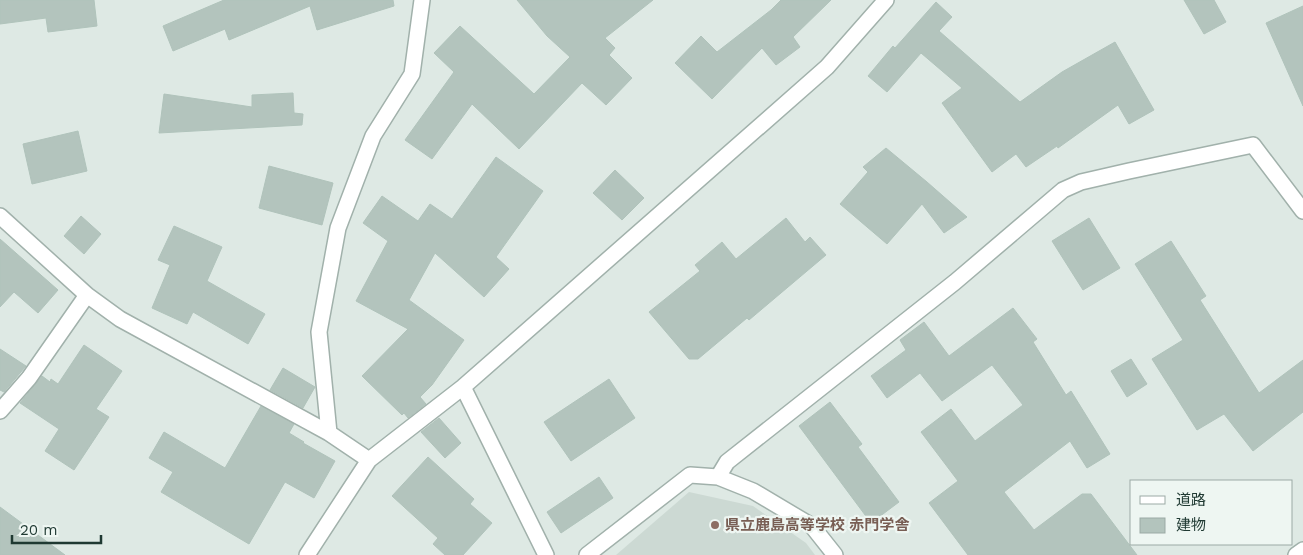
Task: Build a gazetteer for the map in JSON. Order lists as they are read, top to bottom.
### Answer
{
  "places": ["県立鹿島高等学校 赤門学舎"],
  "legend": ["道路", "建物"],
  "scale_bar": "20 m"
}
